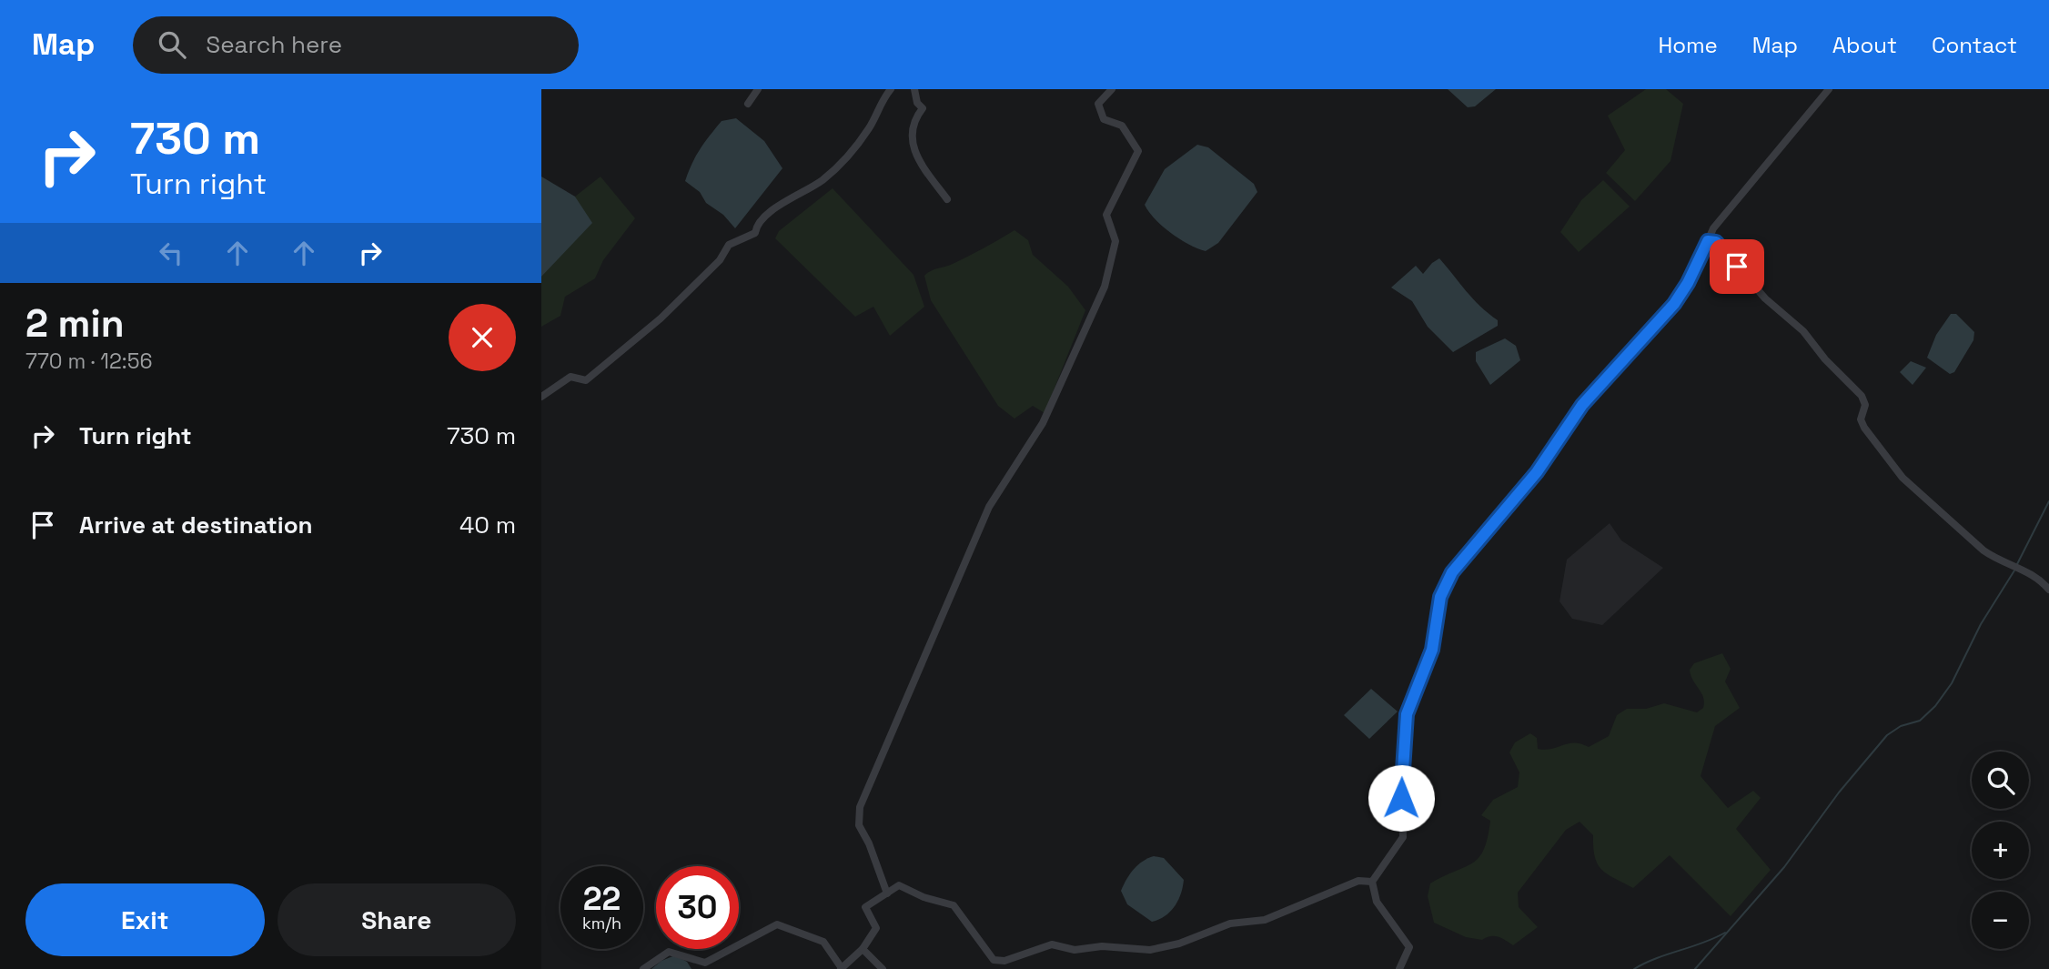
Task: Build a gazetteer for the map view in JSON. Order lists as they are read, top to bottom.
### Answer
{
  "page": {
    "header": "Map",
    "search": "Search here",
    "nav": [
      "Home",
      "Map",
      "About",
      "Contact"
    ],
    "turn": ["730 m", "Turn right"],
    "heading": ["2 min", "770 m · 12:56"],
    "list": [
      {
        "name": "Turn right",
        "value": "730 m"
      },
      {
        "name": "Arrive at destination",
        "value": "40 m"
      }
    ],
    "map_buttons": ["+", "−"],
    "speed": "22 km/h",
    "limit": "30",
    "buttons": ["Exit", "Share"]
  }
}
